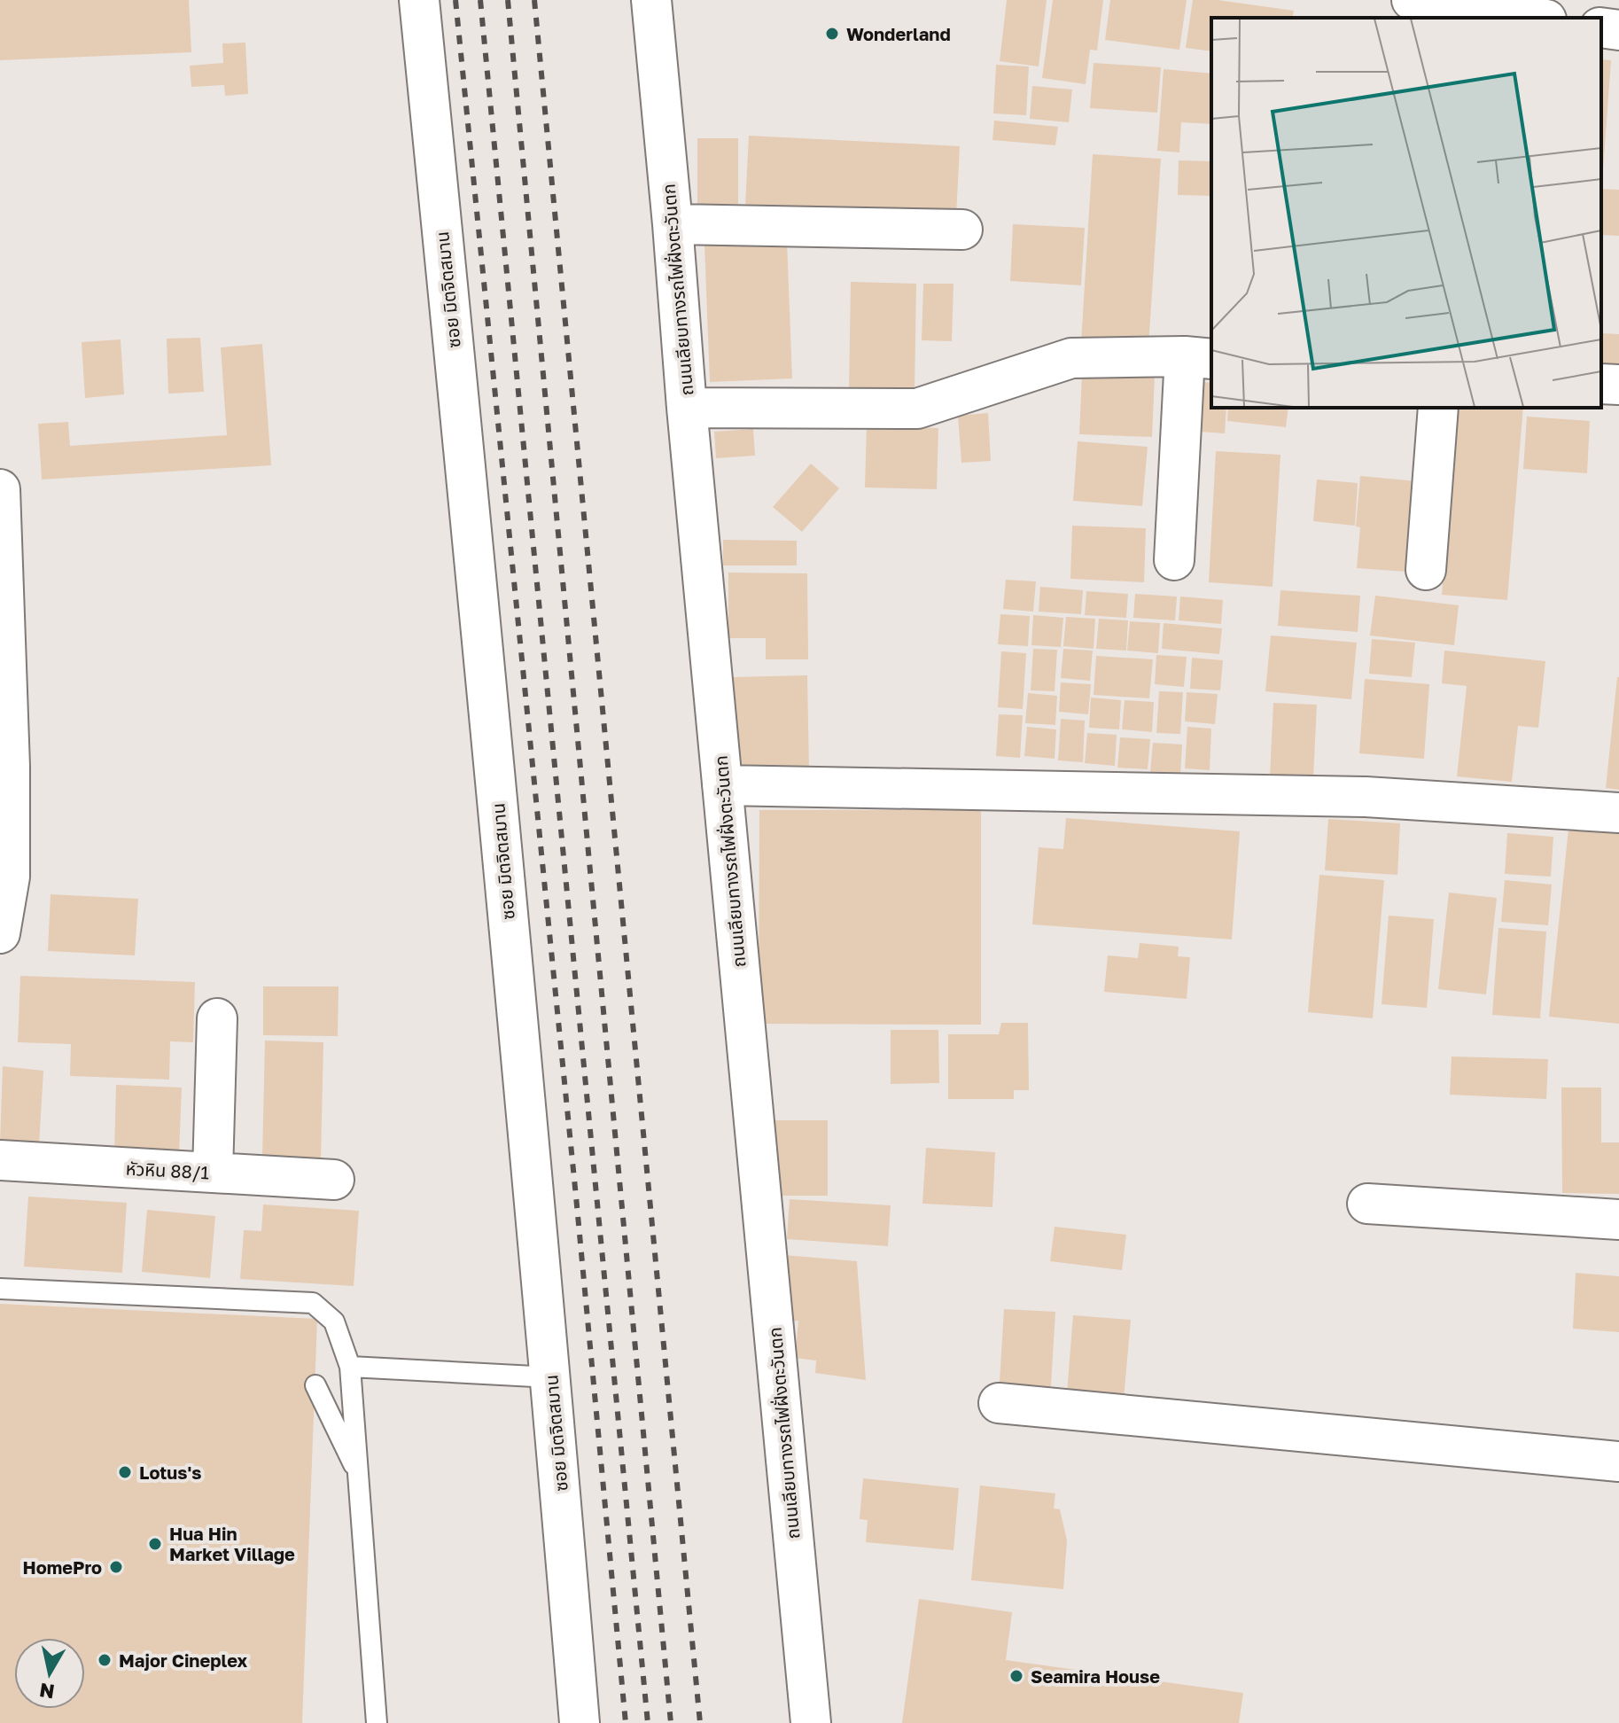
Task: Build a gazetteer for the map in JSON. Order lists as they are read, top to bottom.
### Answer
{
  "streets": {
    "street": ["ซอย มิตจิตสมาน", "ถนนเลียบทางรถไฟฝั่งตะวันตก", "หัวหิน 88/1"]
  },
  "places": [
    "Wonderland",
    "Lotus's",
    "Hua Hin Market Village",
    "HomePro",
    "Major Cineplex",
    "Seamira House"
  ],
  "north": "bottom"
}
